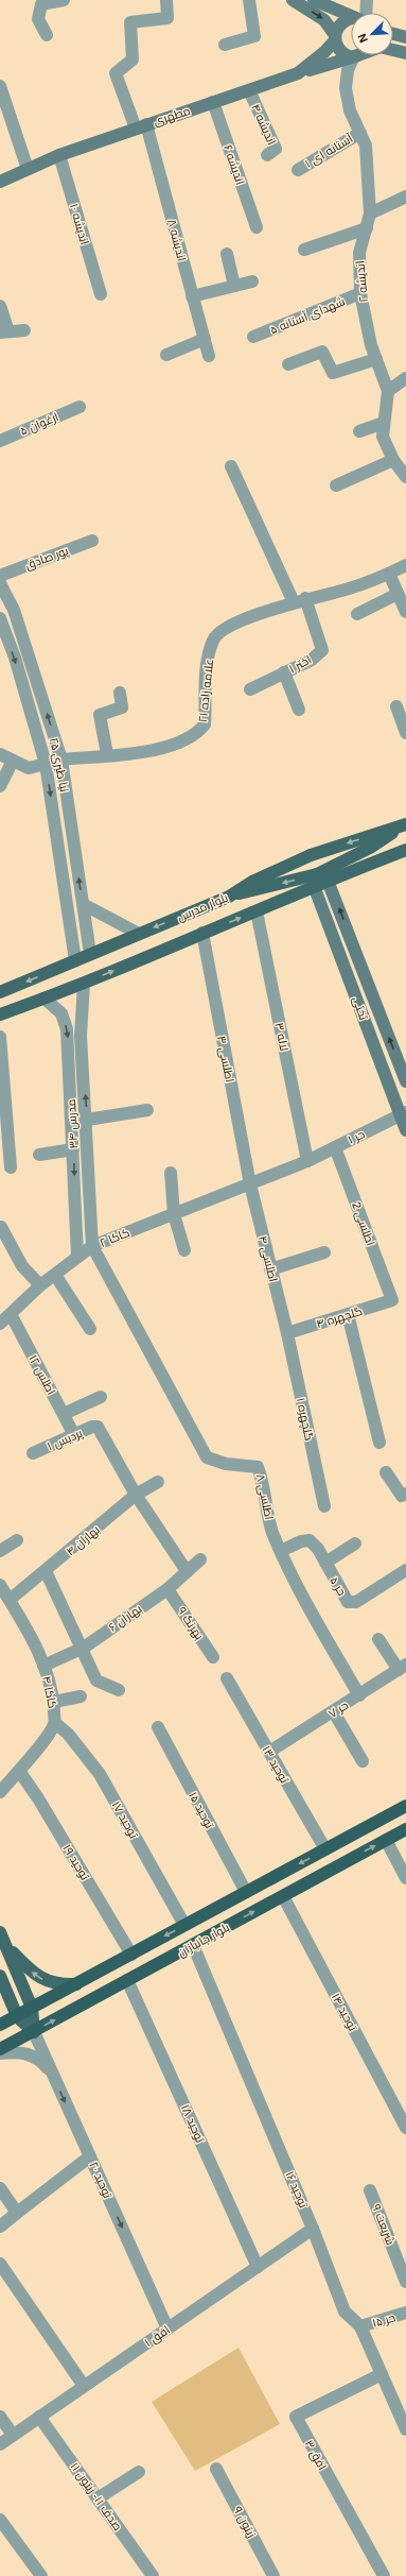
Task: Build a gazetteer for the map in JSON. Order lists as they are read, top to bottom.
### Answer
{
  "streets": {
    "highway": ["بلوار جانبازان"],
    "main road": ["مطهری", "بلوار مدرس", "تختی"],
    "street": [
      "اندیشه ۴",
      "آستانه ای ۱",
      "اندیشه ۶",
      "اندیشه ۱۰",
      "اندیشه ۸",
      "اندیشه ۲",
      "شهدای آستانه ۵",
      "ارغوان ۵",
      "پور صادق",
      "اختر ۱",
      "علامه زاده ۲۱",
      "نیا طبری ۲۵",
      "لاله ۳",
      "اطلسی ۳",
      "مدرس ۳۴",
      "حر ۱",
      "اطلسی 2",
      "کاکا ۲",
      "اطلسی ۴",
      "گلچهره ۴",
      "اطلس ۱۲",
      "گلچهره ۱",
      "پردیس ۱",
      "اطلسی ۸",
      "بهاران ۴",
      "حر ۵",
      "بهاران ۶",
      "بهرنگ ۹",
      "کاکا ۴",
      "حر ۷",
      "توحید ۱۳",
      "توحید ۱۵",
      "توحید ۱۷",
      "توحید ۱۹",
      "توحید ۱۴",
      "توحید ۱۸",
      "توحید ۲۰",
      "توحید ۱۶",
      "شریعت ۹",
      "حر ۱۵",
      "افق ۱",
      "افق ۳",
      "صدف ۱۱- زیتون ۱۱",
      "زیتون ۹"
    ]
  },
  "crossings": [
    ["مطهری", "اندیشه ۴"],
    ["مطهری", "اندیشه ۶"],
    ["مطهری", "اندیشه ۱۰"],
    ["مطهری", "اندیشه ۸"],
    ["آستانه ای ۱", "اندیشه ۲"],
    ["اندیشه ۲", "شهدای آستانه ۵"],
    ["اختر ۱", "علامه زاده ۲۱"],
    ["علامه زاده ۲۱", "نیا طبری ۲۵"],
    ["نیا طبری ۲۵", "بلوار مدرس"],
    ["بلوار مدرس", "تختی"],
    ["بلوار مدرس", "لاله ۳"],
    ["بلوار مدرس", "اطلسی ۳"],
    ["بلوار مدرس", "مدرس ۳۴"],
    ["تختی", "حر ۱"],
    ["لاله ۳", "حر ۱"],
    ["اطلسی ۳", "حر ۱"],
    ["اطلسی ۳", "کاکا ۲"],
    ["اطلسی ۳", "اطلسی ۴"],
    ["مدرس ۳۴", "کاکا ۲"],
    ["مدرس ۳۴", "اطلسی ۸"],
    ["حر ۱", "اطلسی 2"],
    ["حر ۱", "کاکا ۲"],
    ["حر ۱", "اطلسی ۴"],
    ["اطلسی 2", "گلچهره ۴"],
    ["کاکا ۲", "اطلسی ۴"],
    ["کاکا ۲", "اطلس ۱۲"],
    ["کاکا ۲", "اطلسی ۸"],
    ["اطلسی ۴", "گلچهره ۴"],
    ["اطلسی ۴", "گلچهره ۱"],
    ["گلچهره ۴", "گلچهره ۱"],
    ["اطلس ۱۲", "پردیس ۱"],
    ["پردیس ۱", "بهاران ۴"],
    ["اطلسی ۸", "حر ۵"],
    ["اطلسی ۸", "حر ۷"],
    ["بهاران ۴", "کاکا ۴"],
    ["بهاران ۶", "بهرنگ ۹"],
    ["بهاران ۶", "کاکا ۴"],
    ["کاکا ۴", "توحید ۱۷"],
    ["کاکا ۴", "توحید ۱۹"],
    ["حر ۷", "توحید ۱۳"],
    ["توحید ۱۳", "بلوار جانبازان"],
    ["توحید ۱۵", "بلوار جانبازان"],
    ["توحید ۱۷", "بلوار جانبازان"],
    ["توحید ۱۹", "بلوار جانبازان"],
    ["بلوار جانبازان", "توحید ۱۴"],
    ["بلوار جانبازان", "توحید ۱۸"],
    ["بلوار جانبازان", "توحید ۲۰"],
    ["بلوار جانبازان", "توحید ۱۶"],
    ["توحید ۱۸", "افق ۱"],
    ["توحید ۲۰", "افق ۱"],
    ["توحید ۱۶", "حر ۱۵"],
    ["توحید ۱۶", "افق ۱"],
    ["توحید ۱۶", "افق ۳"],
    ["افق ۱", "صدف ۱۱- زیتون ۱۱"]
  ],
  "north": "bottom left"
}
